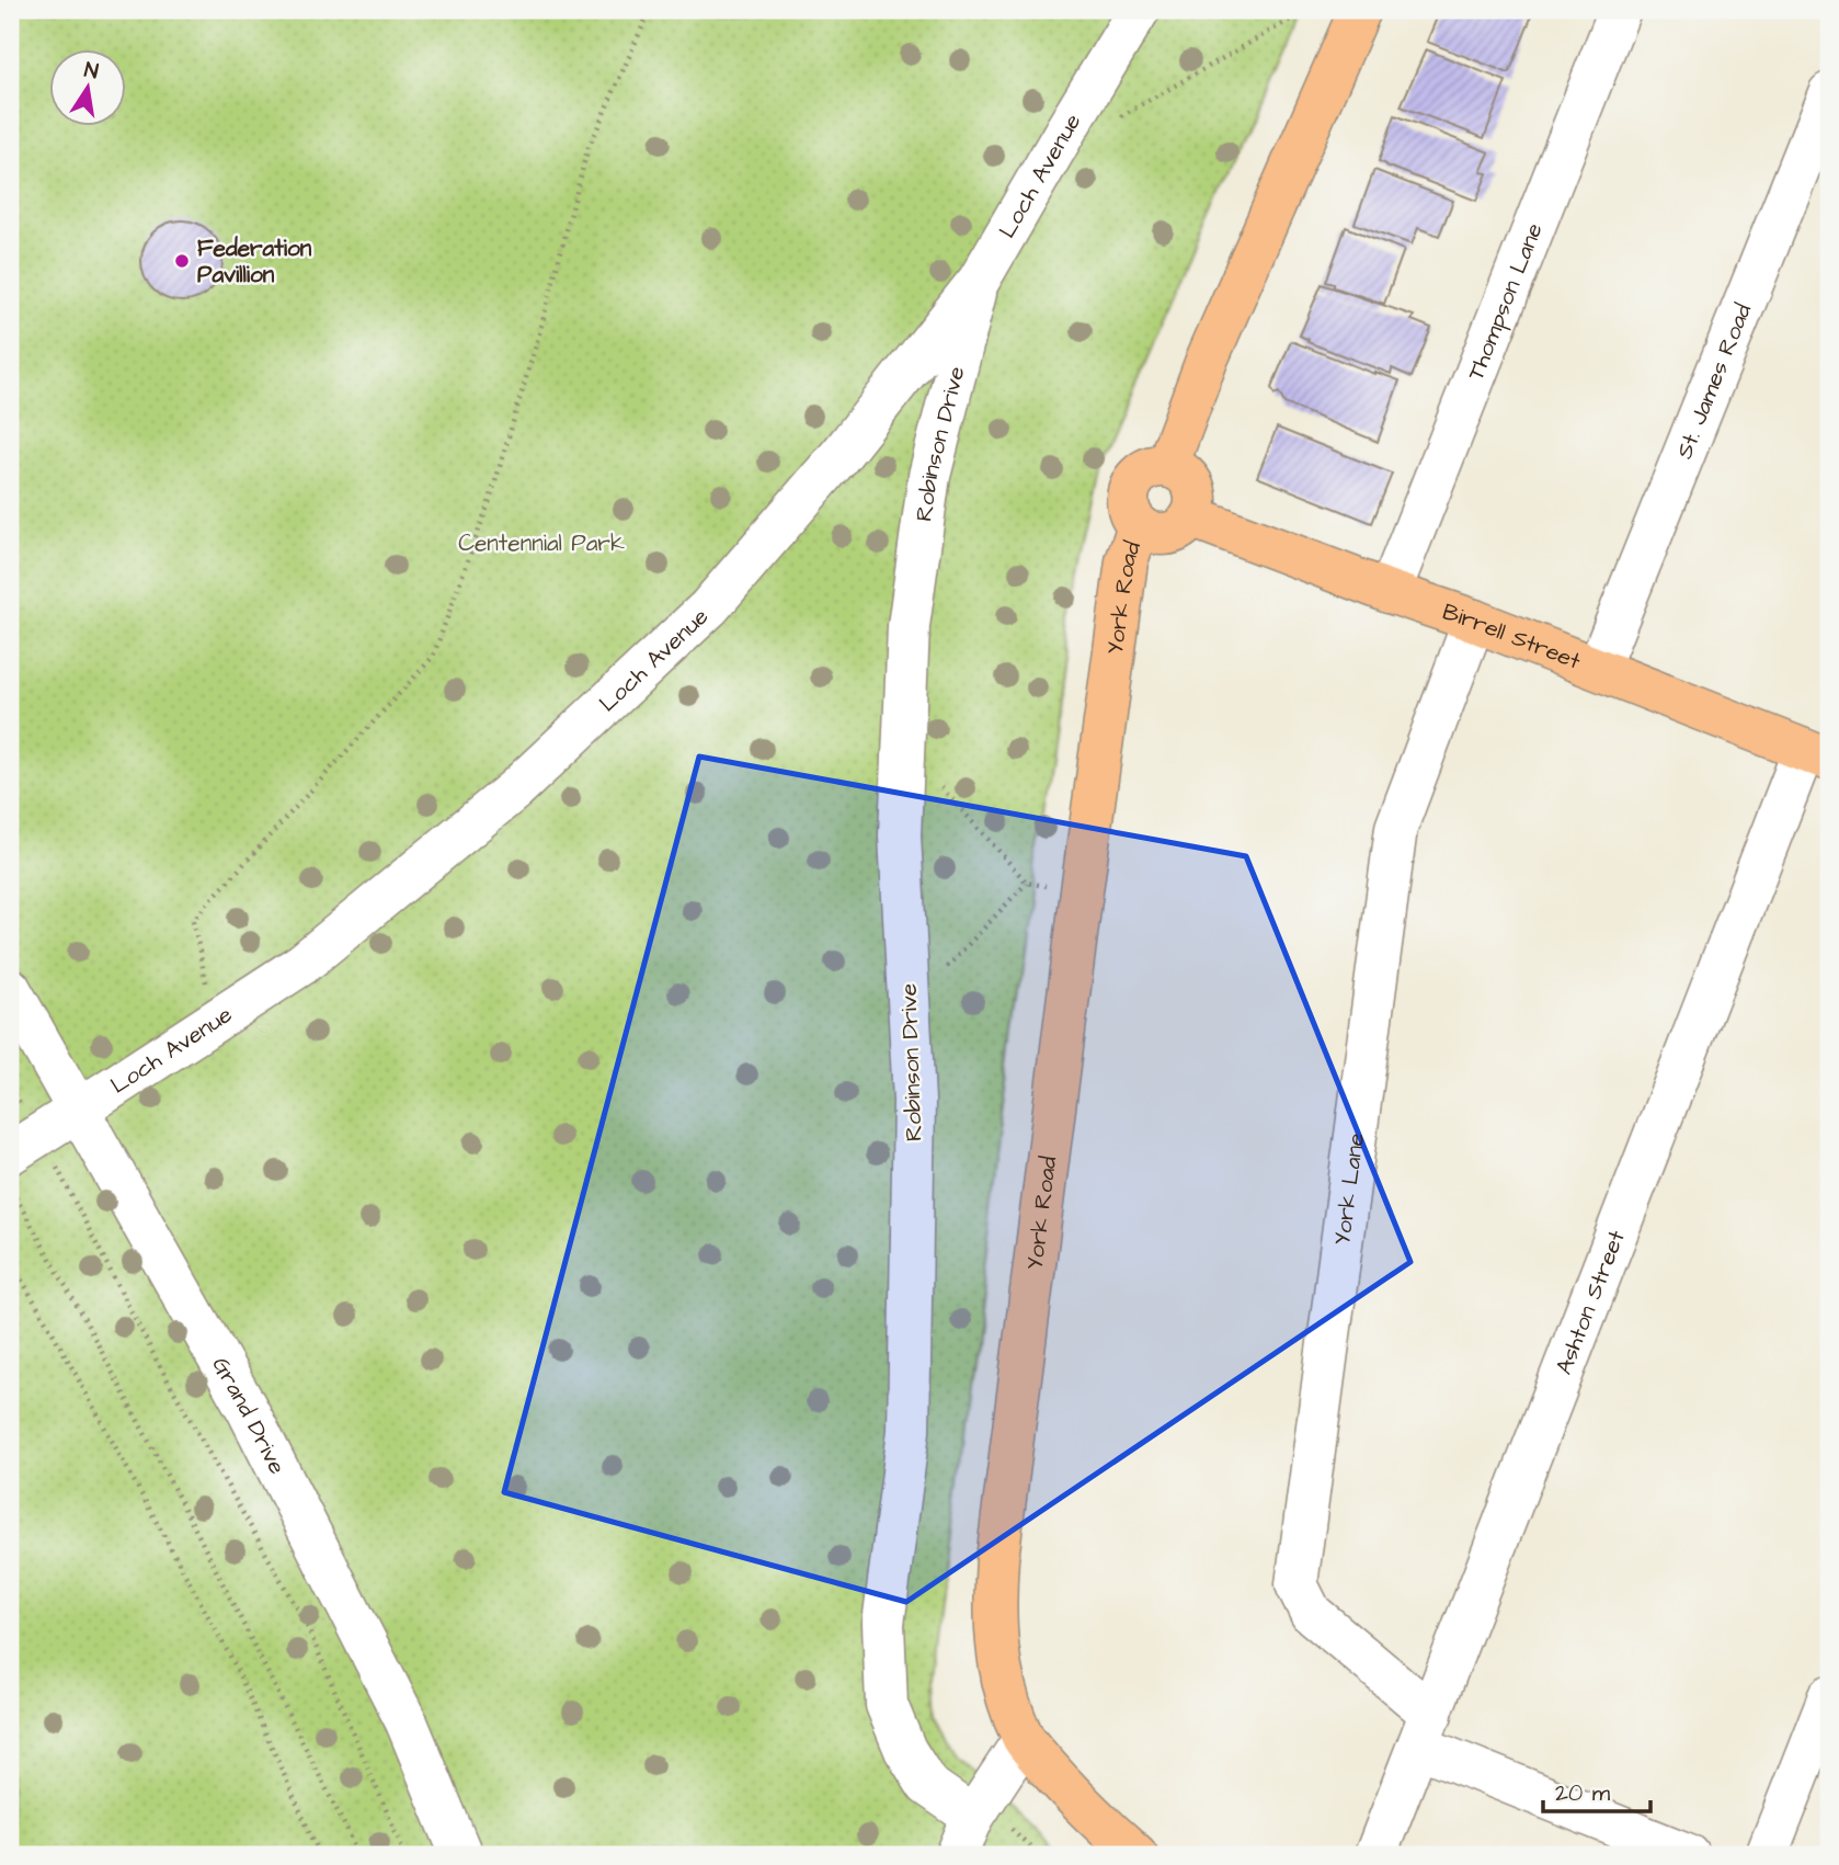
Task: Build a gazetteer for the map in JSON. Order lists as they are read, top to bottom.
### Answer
{
  "streets": {
    "main road": ["York Road", "Birrell Street"],
    "street": [
      "Loch Avenue",
      "Thompson Lane",
      "St. James Road",
      "Robinson Drive",
      "York Lane",
      "Ashton Street",
      "Grand Drive"
    ]
  },
  "crossings": [
    ["Loch Avenue", "Robinson Drive"],
    ["Loch Avenue", "Grand Drive"],
    ["Thompson Lane", "Birrell Street"],
    ["St. James Road", "Birrell Street"],
    ["York Road", "Birrell Street"],
    ["Birrell Street", "York Lane"],
    ["Birrell Street", "Ashton Street"],
    ["York Lane", "Ashton Street"]
  ],
  "parks": ["Centennial Park"],
  "places": ["Federation Pavillion"],
  "scale_bar": "20 m",
  "north": "top"
}
